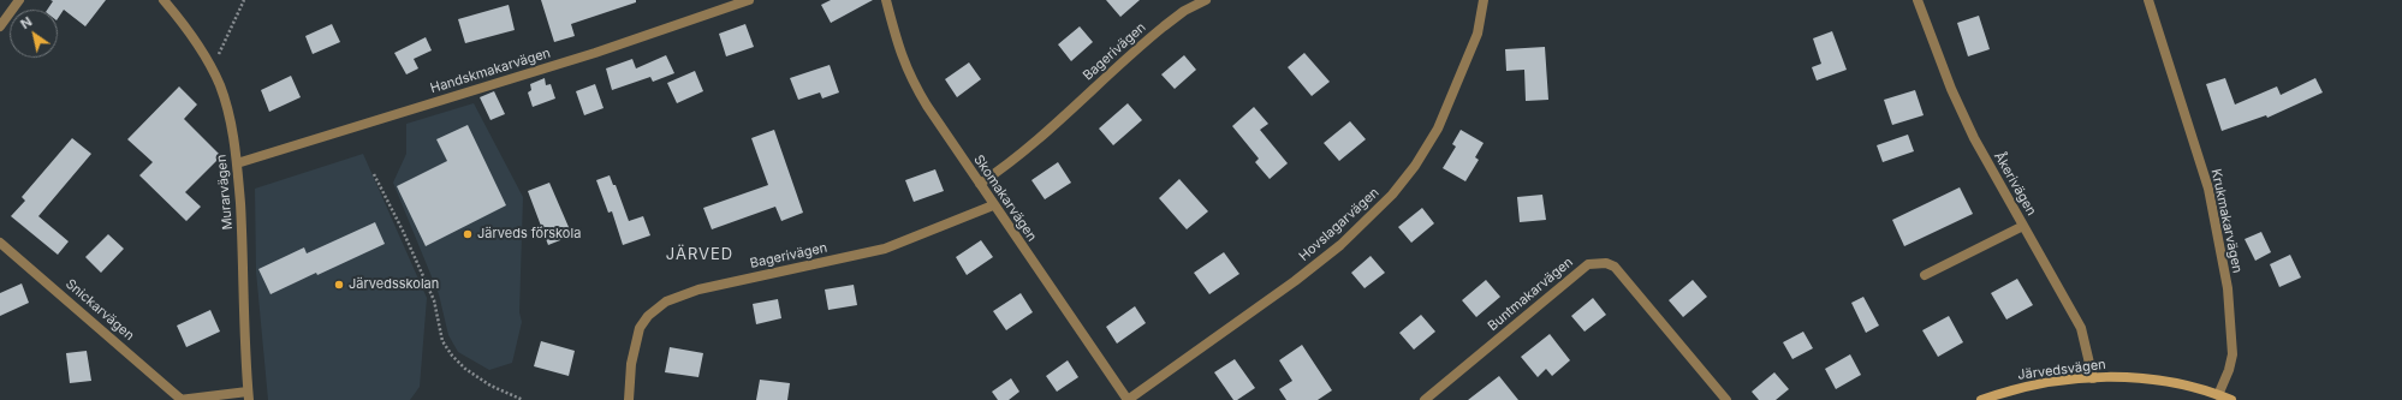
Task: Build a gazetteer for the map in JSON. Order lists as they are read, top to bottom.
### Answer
{
  "streets": {
    "street": [
      "Bagerivägen",
      "Handskmakarvägen",
      "Åkerivägen",
      "Murarvägen",
      "Skomakarvägen",
      "Krukmakarvägen",
      "Hovslagarvägen",
      "Buntmakarvägen",
      "Snickarvägen",
      "Järvedsvägen"
    ]
  },
  "crossings": [
    ["Bagerivägen", "Skomakarvägen"],
    ["Handskmakarvägen", "Murarvägen"],
    ["Åkerivägen", "Järvedsvägen"],
    ["Skomakarvägen", "Hovslagarvägen"],
    ["Krukmakarvägen", "Järvedsvägen"]
  ],
  "districts": ["JÄRVED"],
  "places": ["Järveds förskola", "Järvedsskolan"],
  "north": "top left"
}
